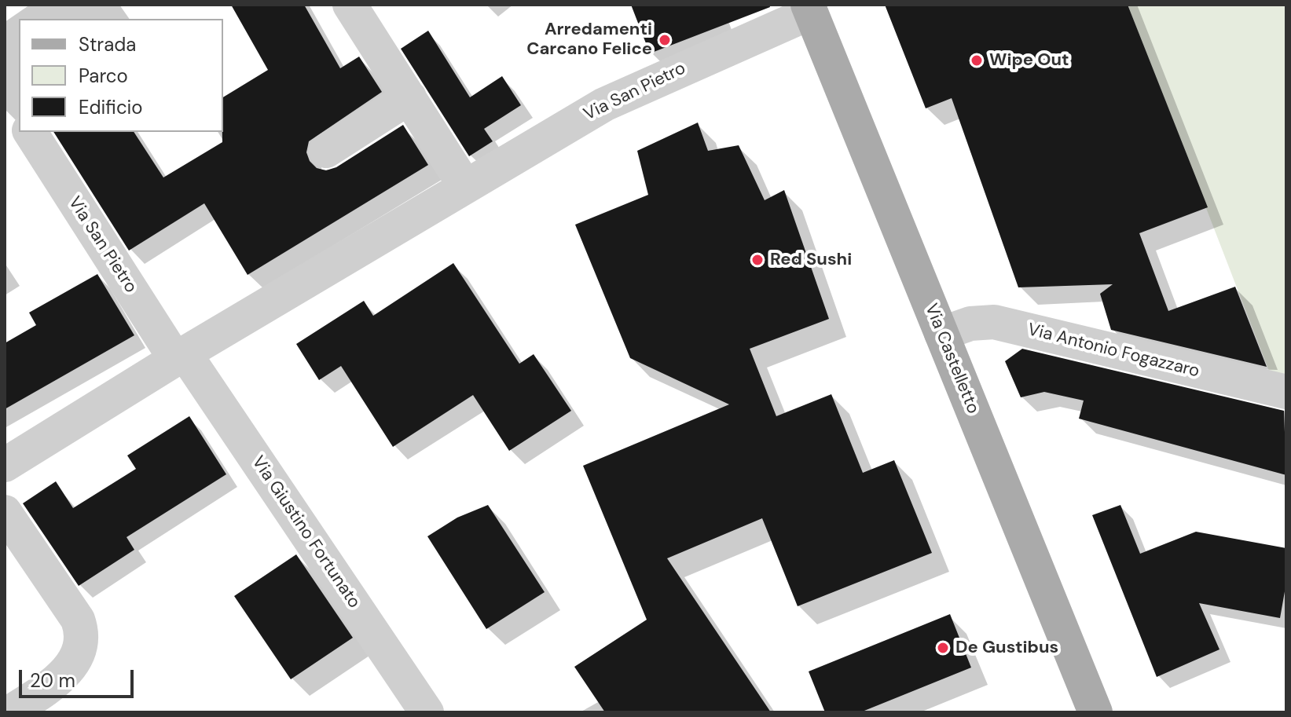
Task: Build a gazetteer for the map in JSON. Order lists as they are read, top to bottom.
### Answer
{
  "streets": {
    "main road": ["Via Castelletto"],
    "street": ["Via San Pietro", "Via Antonio Fogazzaro", "Via Giustino Fortunato"]
  },
  "crossings": [
    ["Via San Pietro", "Via Castelletto"],
    ["Via San Pietro", "Via Giustino Fortunato"],
    ["Via Antonio Fogazzaro", "Via Castelletto"]
  ],
  "places": [
    "Arredamenti Carcano Felice",
    "Wipe Out",
    "Red Sushi",
    "De Gustibus"
  ],
  "legend": ["Strada", "Parco", "Edificio"],
  "scale_bar": "20 m"
}
